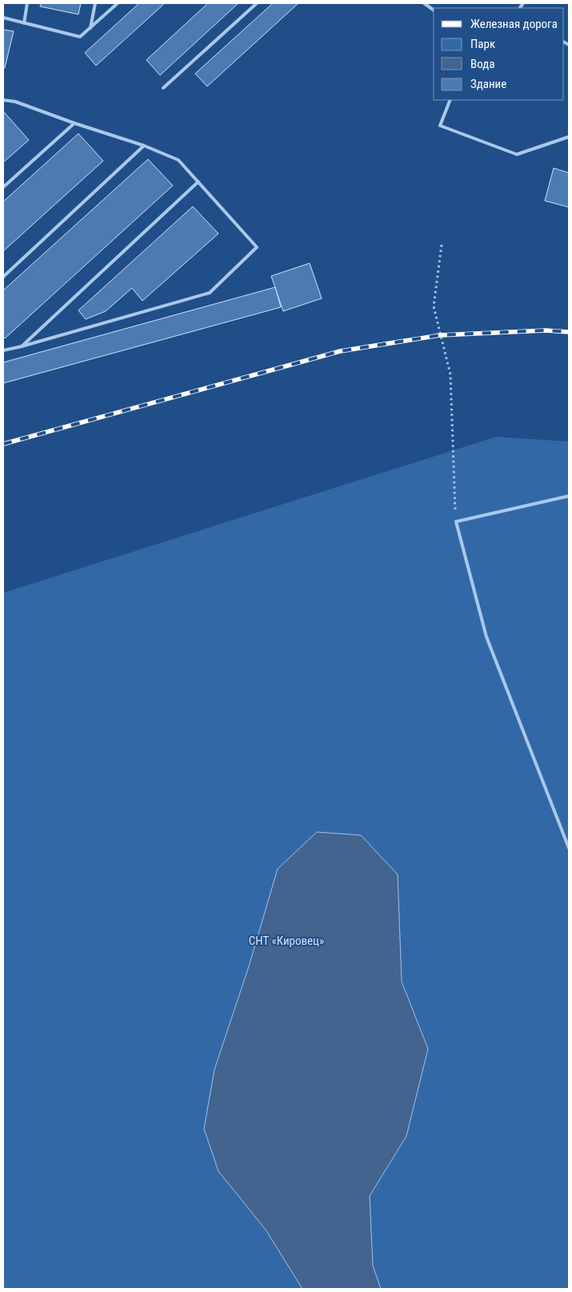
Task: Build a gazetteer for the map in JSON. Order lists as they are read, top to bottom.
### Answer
{
  "parks": ["СНТ «Кировец»"],
  "legend": [
    "Железная дорога",
    "Парк",
    "Вода",
    "Здание"
  ]
}
